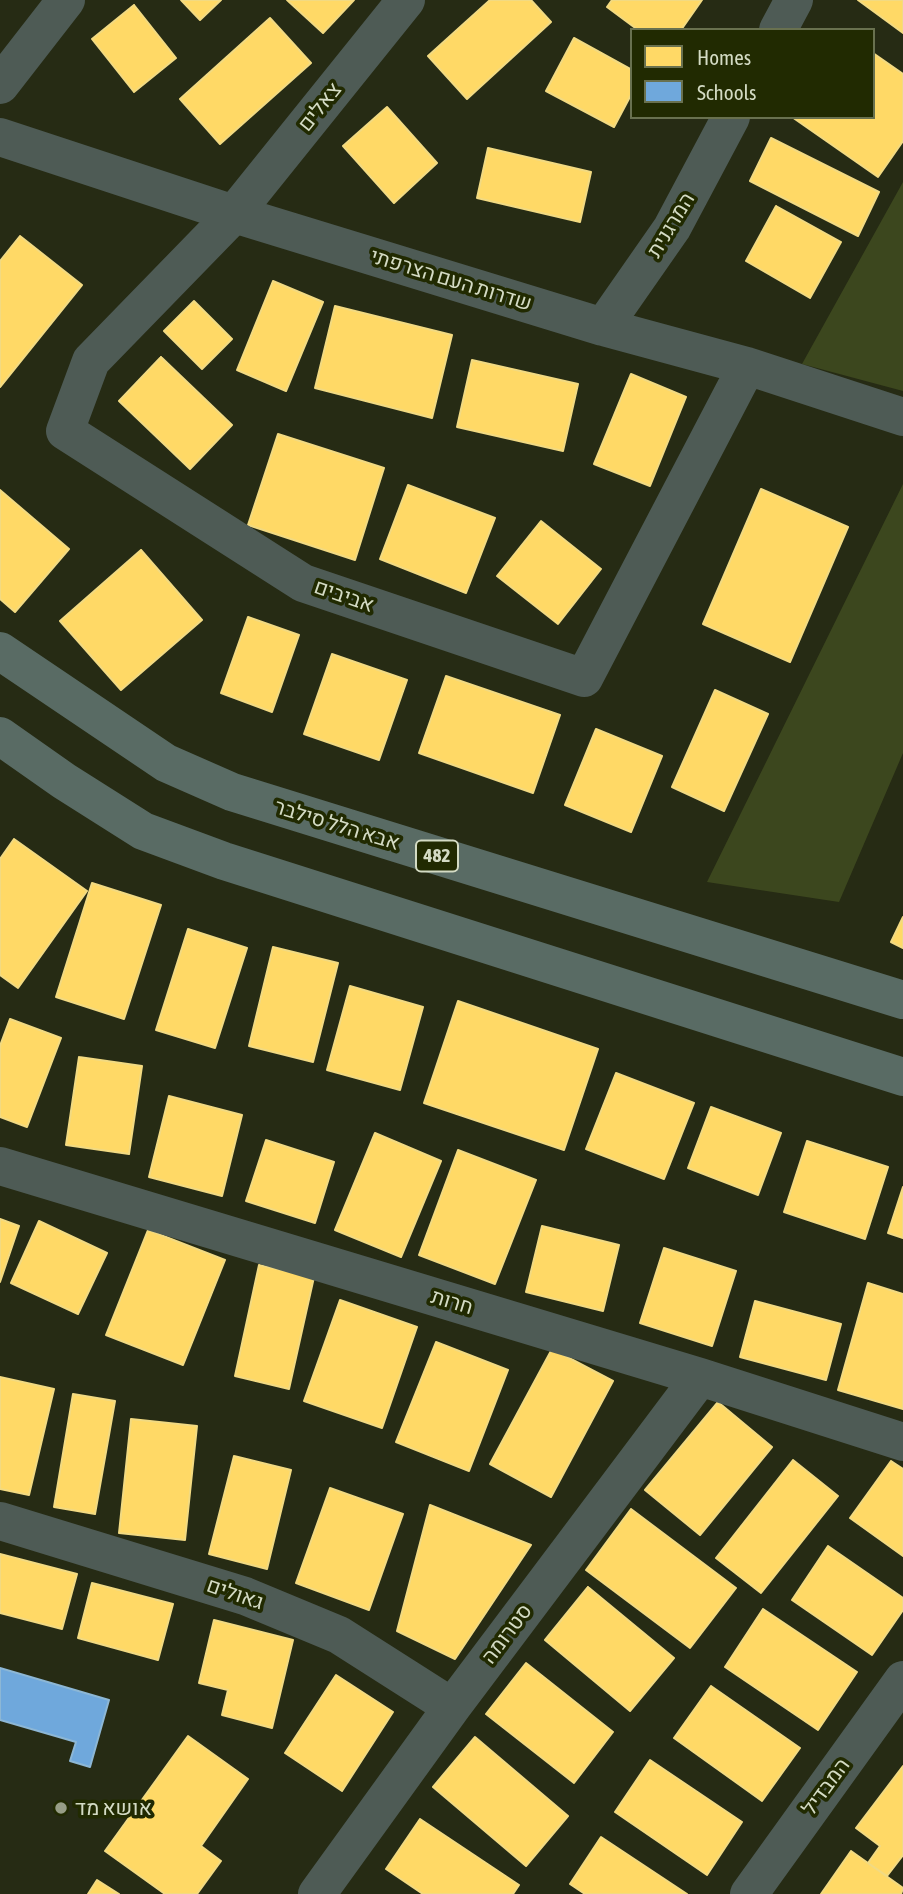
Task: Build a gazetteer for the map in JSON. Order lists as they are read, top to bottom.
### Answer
{
  "streets": {
    "main road": ["אבא הלל סילבר", "482"],
    "street": [
      "צאלים",
      "המרגנית",
      "שדרות העם הצרפתי",
      "אביבים",
      "חרות",
      "גאולים",
      "סטרומה",
      "המבדיל"
    ]
  },
  "crossings": [
    ["צאלים", "שדרות העם הצרפתי"],
    ["צאלים", "אביבים"],
    ["המרגנית", "שדרות העם הצרפתי"],
    ["שדרות העם הצרפתי", "אביבים"],
    ["חרות", "סטרומה"],
    ["גאולים", "סטרומה"]
  ],
  "places": ["אושא מד"],
  "legend": ["Homes", "Schools"]
}
